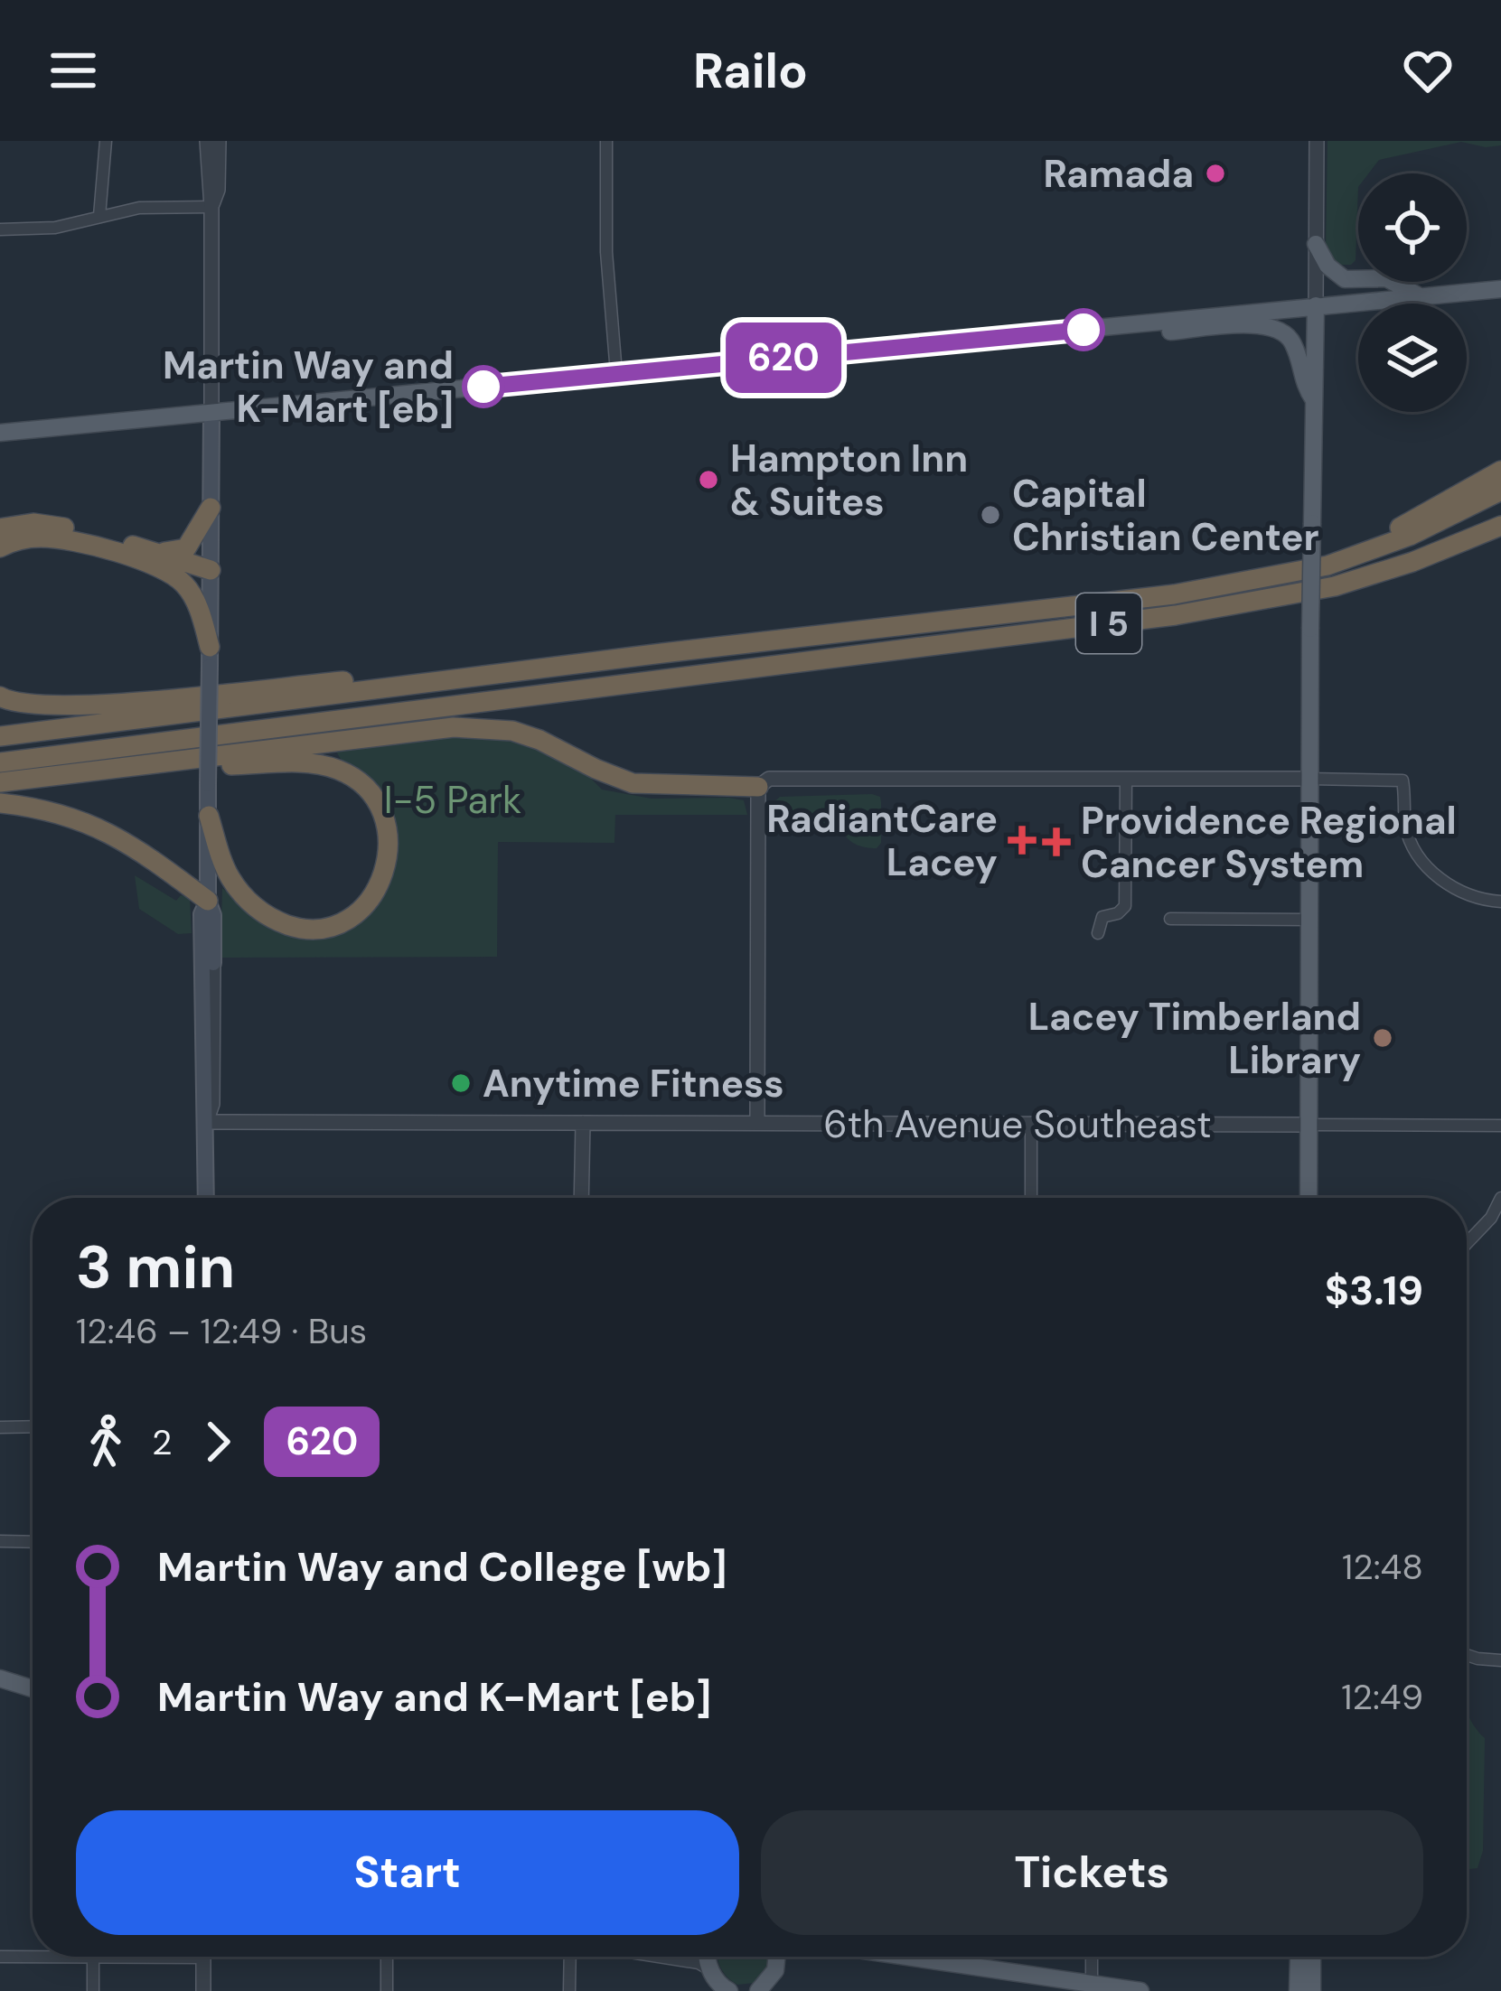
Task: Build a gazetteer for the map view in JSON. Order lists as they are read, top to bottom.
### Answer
{
  "streets": {
    "highway": ["I 5"],
    "street": ["6th Avenue Southeast"]
  },
  "parks": ["I-5 Park"],
  "places": {
    "other": [
      "Ramada",
      "Martin Way and K-Mart [eb]",
      "Hampton Inn & Suites",
      "Capital Christian Center",
      "Lacey Timberland Library",
      "Anytime Fitness"
    ],
    "health": ["RadiantCare Lacey", "Providence Regional Cancer System"]
  },
  "lines": ["bus line 620"],
  "page": {
    "header": "Railo",
    "on_map": "620",
    "heading": ["3 min", "12:46 – 12:49 · Bus", "$3.19"],
    "legs": ["2", "620"],
    "list": [
      {
        "name": "Martin Way and College [wb]",
        "value": "12:48"
      },
      {
        "name": "Martin Way and K-Mart [eb]",
        "value": "12:49"
      }
    ],
    "buttons": ["Start", "Tickets"]
  }
}
